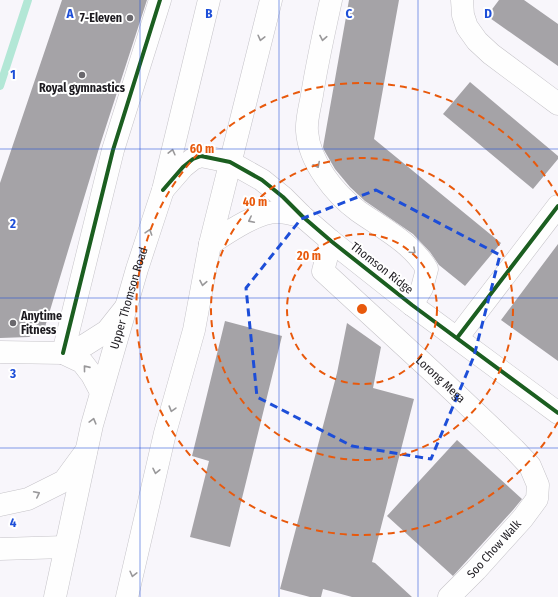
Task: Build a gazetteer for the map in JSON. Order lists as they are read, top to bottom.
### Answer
{
  "streets": {
    "street": [
      "Thomson Ridge",
      "Upper Thomson Road",
      "Lorong Mega",
      "Soo Chow Walk"
    ]
  },
  "crossings": [
    ["Thomson Ridge", "Upper Thomson Road"],
    ["Thomson Ridge", "Lorong Mega"],
    ["Lorong Mega", "Soo Chow Walk"]
  ],
  "places": ["7-Eleven", "Royal gymnastics", "Anytime Fitness"],
  "grid": {
    "columns": [
      "A",
      "B",
      "C",
      "D"
    ],
    "rows": [
      "1",
      "2",
      "3",
      "4"
    ]
  },
  "rings": ["60 m", "40 m", "20 m"]
}
